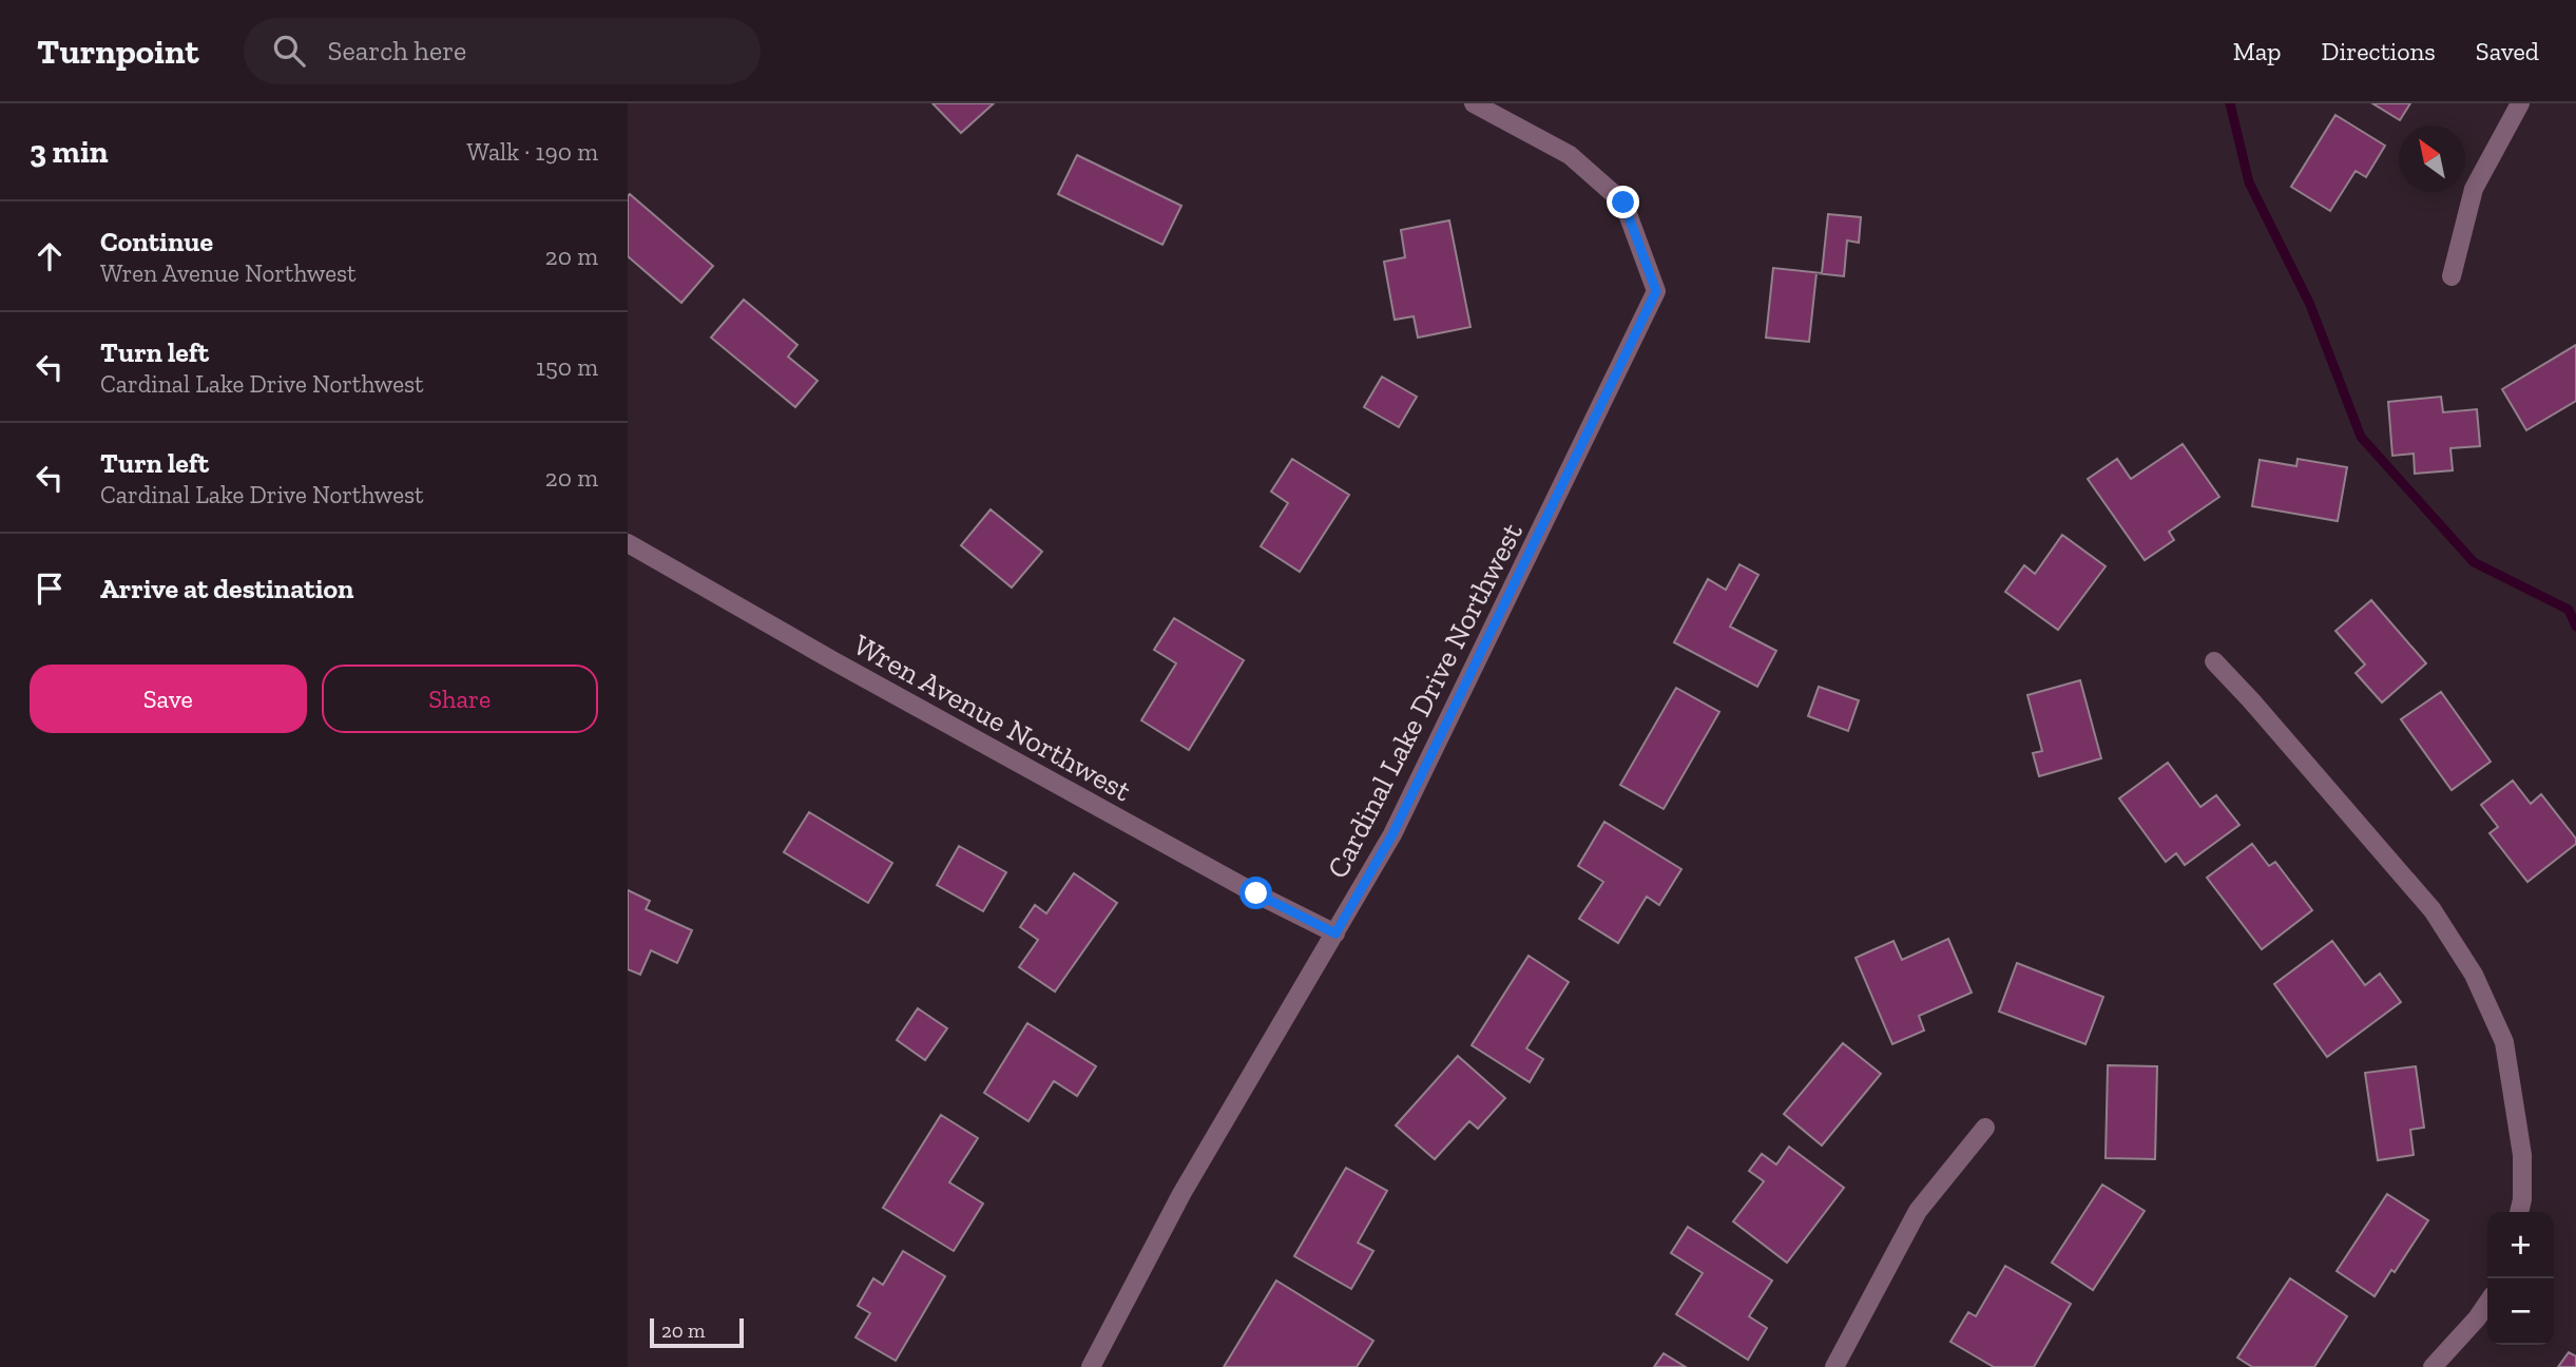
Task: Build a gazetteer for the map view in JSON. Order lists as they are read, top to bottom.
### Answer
{
  "streets": {
    "street": ["Cardinal Lake Drive Northwest", "Wren Avenue Northwest"]
  },
  "crossings": [
    ["Cardinal Lake Drive Northwest", "Wren Avenue Northwest"]
  ],
  "scale_bar": "20 m",
  "north": "top left",
  "page": {
    "header": "Turnpoint",
    "search": "Search here",
    "nav": ["Map", "Directions", "Saved"],
    "heading": ["3 min", "Walk · 190 m"],
    "list": [
      ["Continue", "Wren Avenue Northwest", "20 m"],
      ["Turn left", "Cardinal Lake Drive Northwest", "150 m"],
      ["Turn left", "Cardinal Lake Drive Northwest", "20 m"],
      "Arrive at destination"
    ],
    "buttons": ["Save", "Share"],
    "map_buttons": ["+", "−"],
    "scale": "20 m"
  }
}
